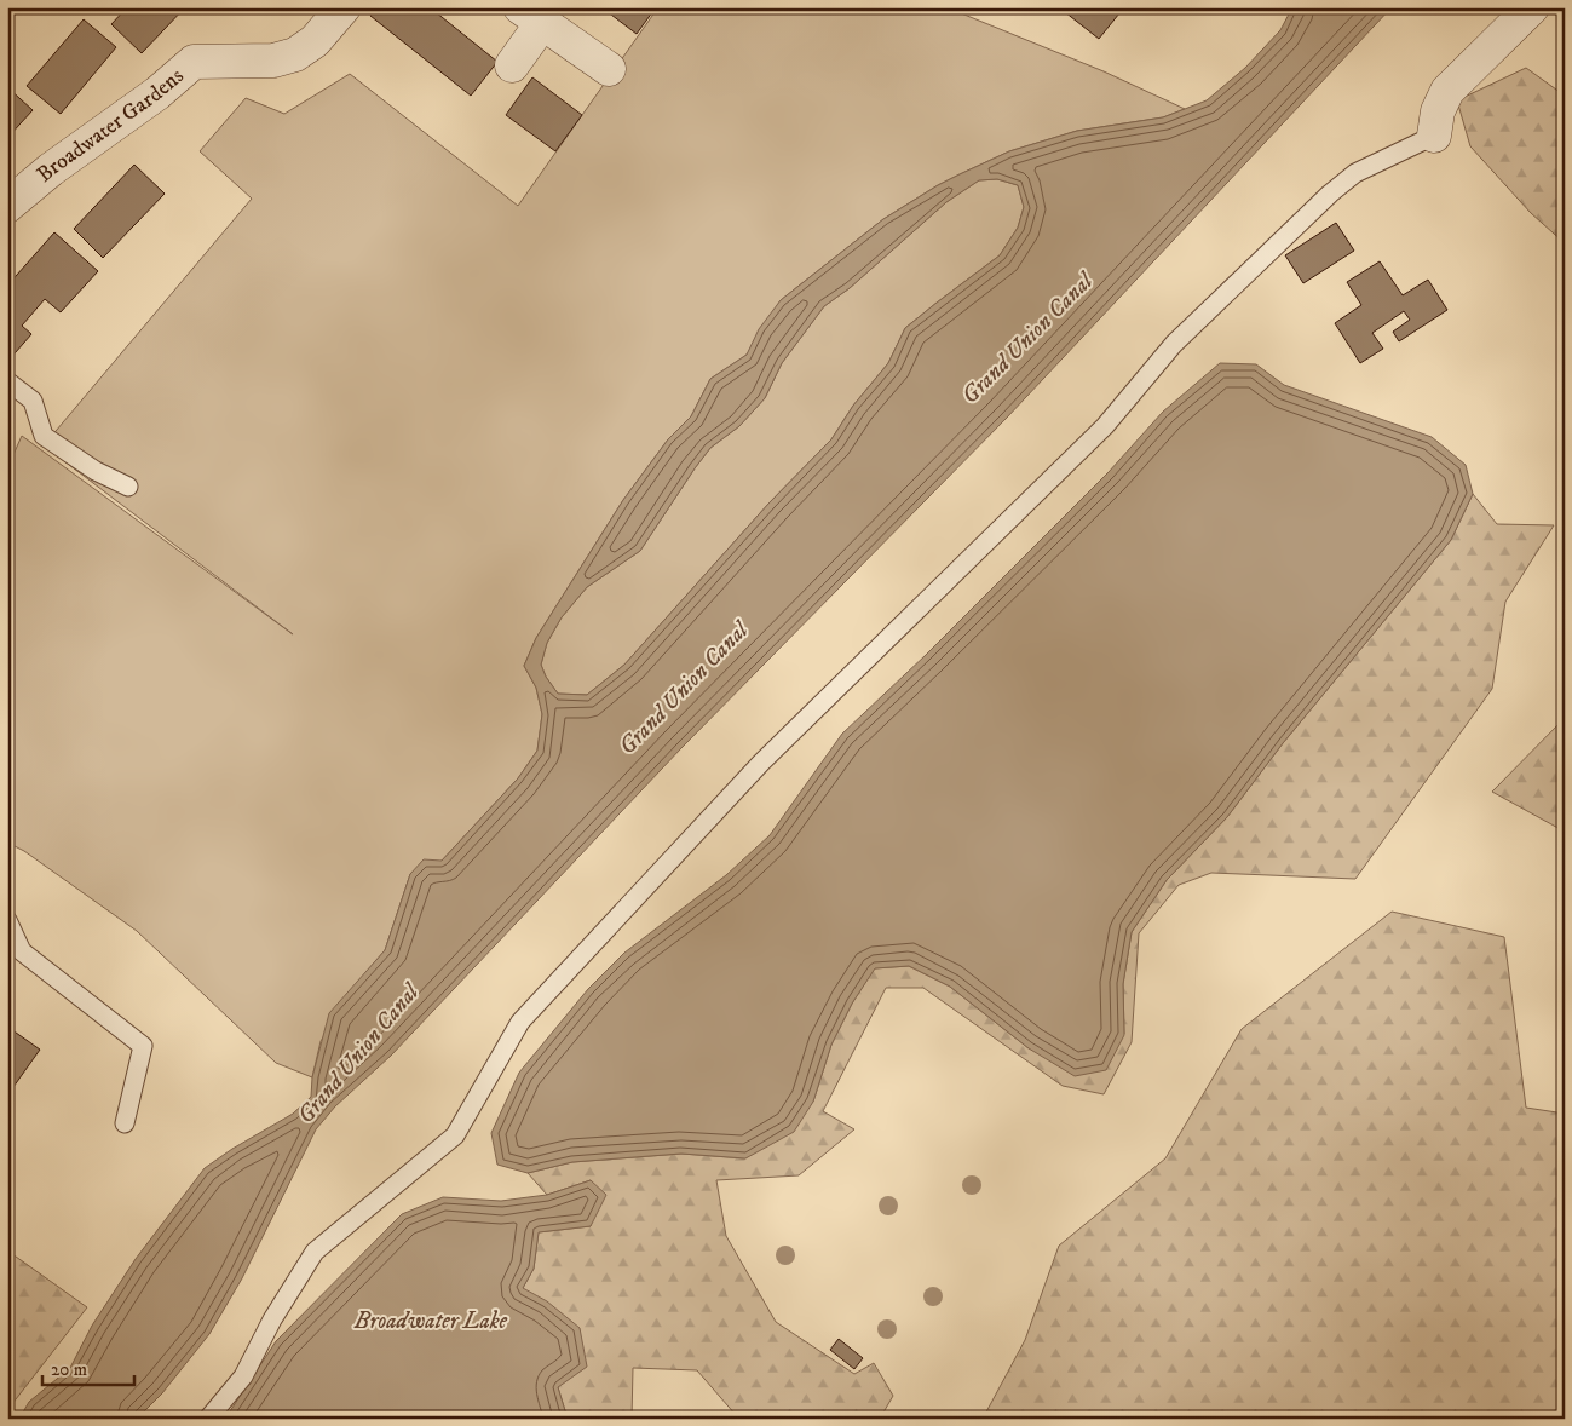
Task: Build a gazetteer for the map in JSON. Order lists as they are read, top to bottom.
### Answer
{
  "streets": {
    "street": ["Broadwater Gardens"]
  },
  "water": ["Grand Union Canal", "Broadwater Lake"],
  "scale_bar": "20 m"
}
